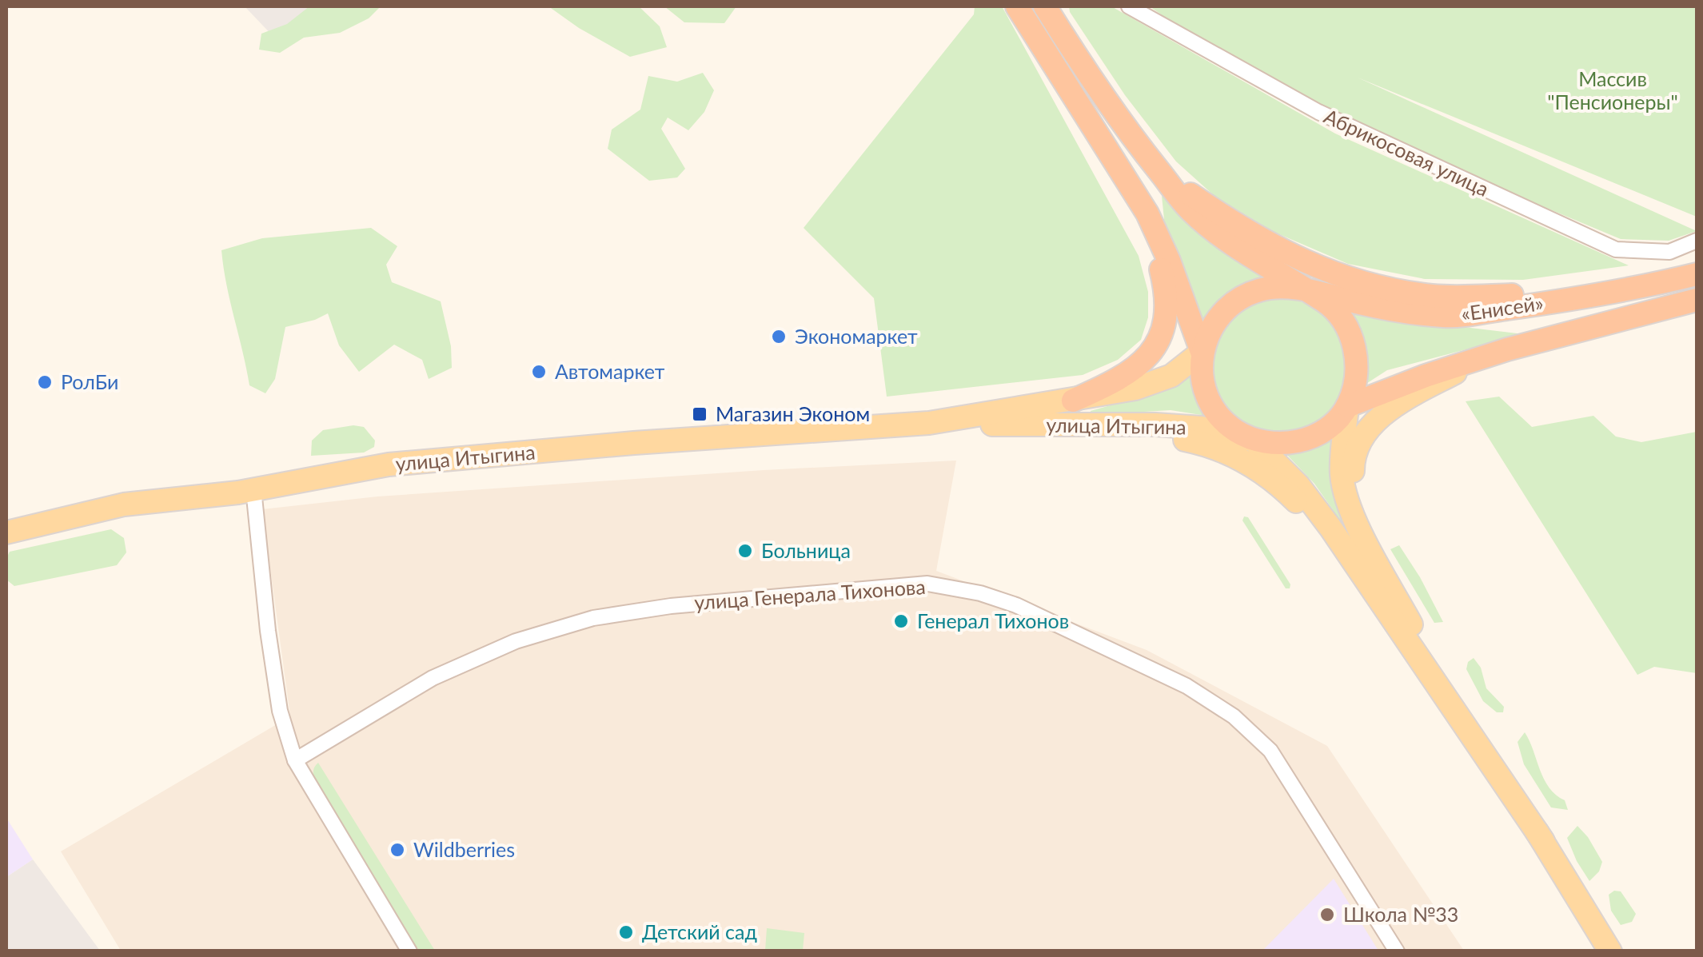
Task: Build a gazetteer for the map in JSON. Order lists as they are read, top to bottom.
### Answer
{
  "streets": {
    "highway": ["«Енисей»"],
    "main road": ["улица Итыгина"],
    "street": ["Абрикосовая улица", "улица Генерала Тихонова"]
  },
  "crossings": [
    ["«Енисей»", "улица Итыгина"]
  ],
  "parks": ["Массив \"Пенсионеры\""],
  "places": {
    "other": [
      "Экономаркет",
      "Автомаркет",
      "РолБи",
      "Больница",
      "Генерал Тихонов",
      "Wildberries",
      "Школа №33",
      "Детский сад"
    ],
    "transit": ["Магазин Эконом"]
  }
}
